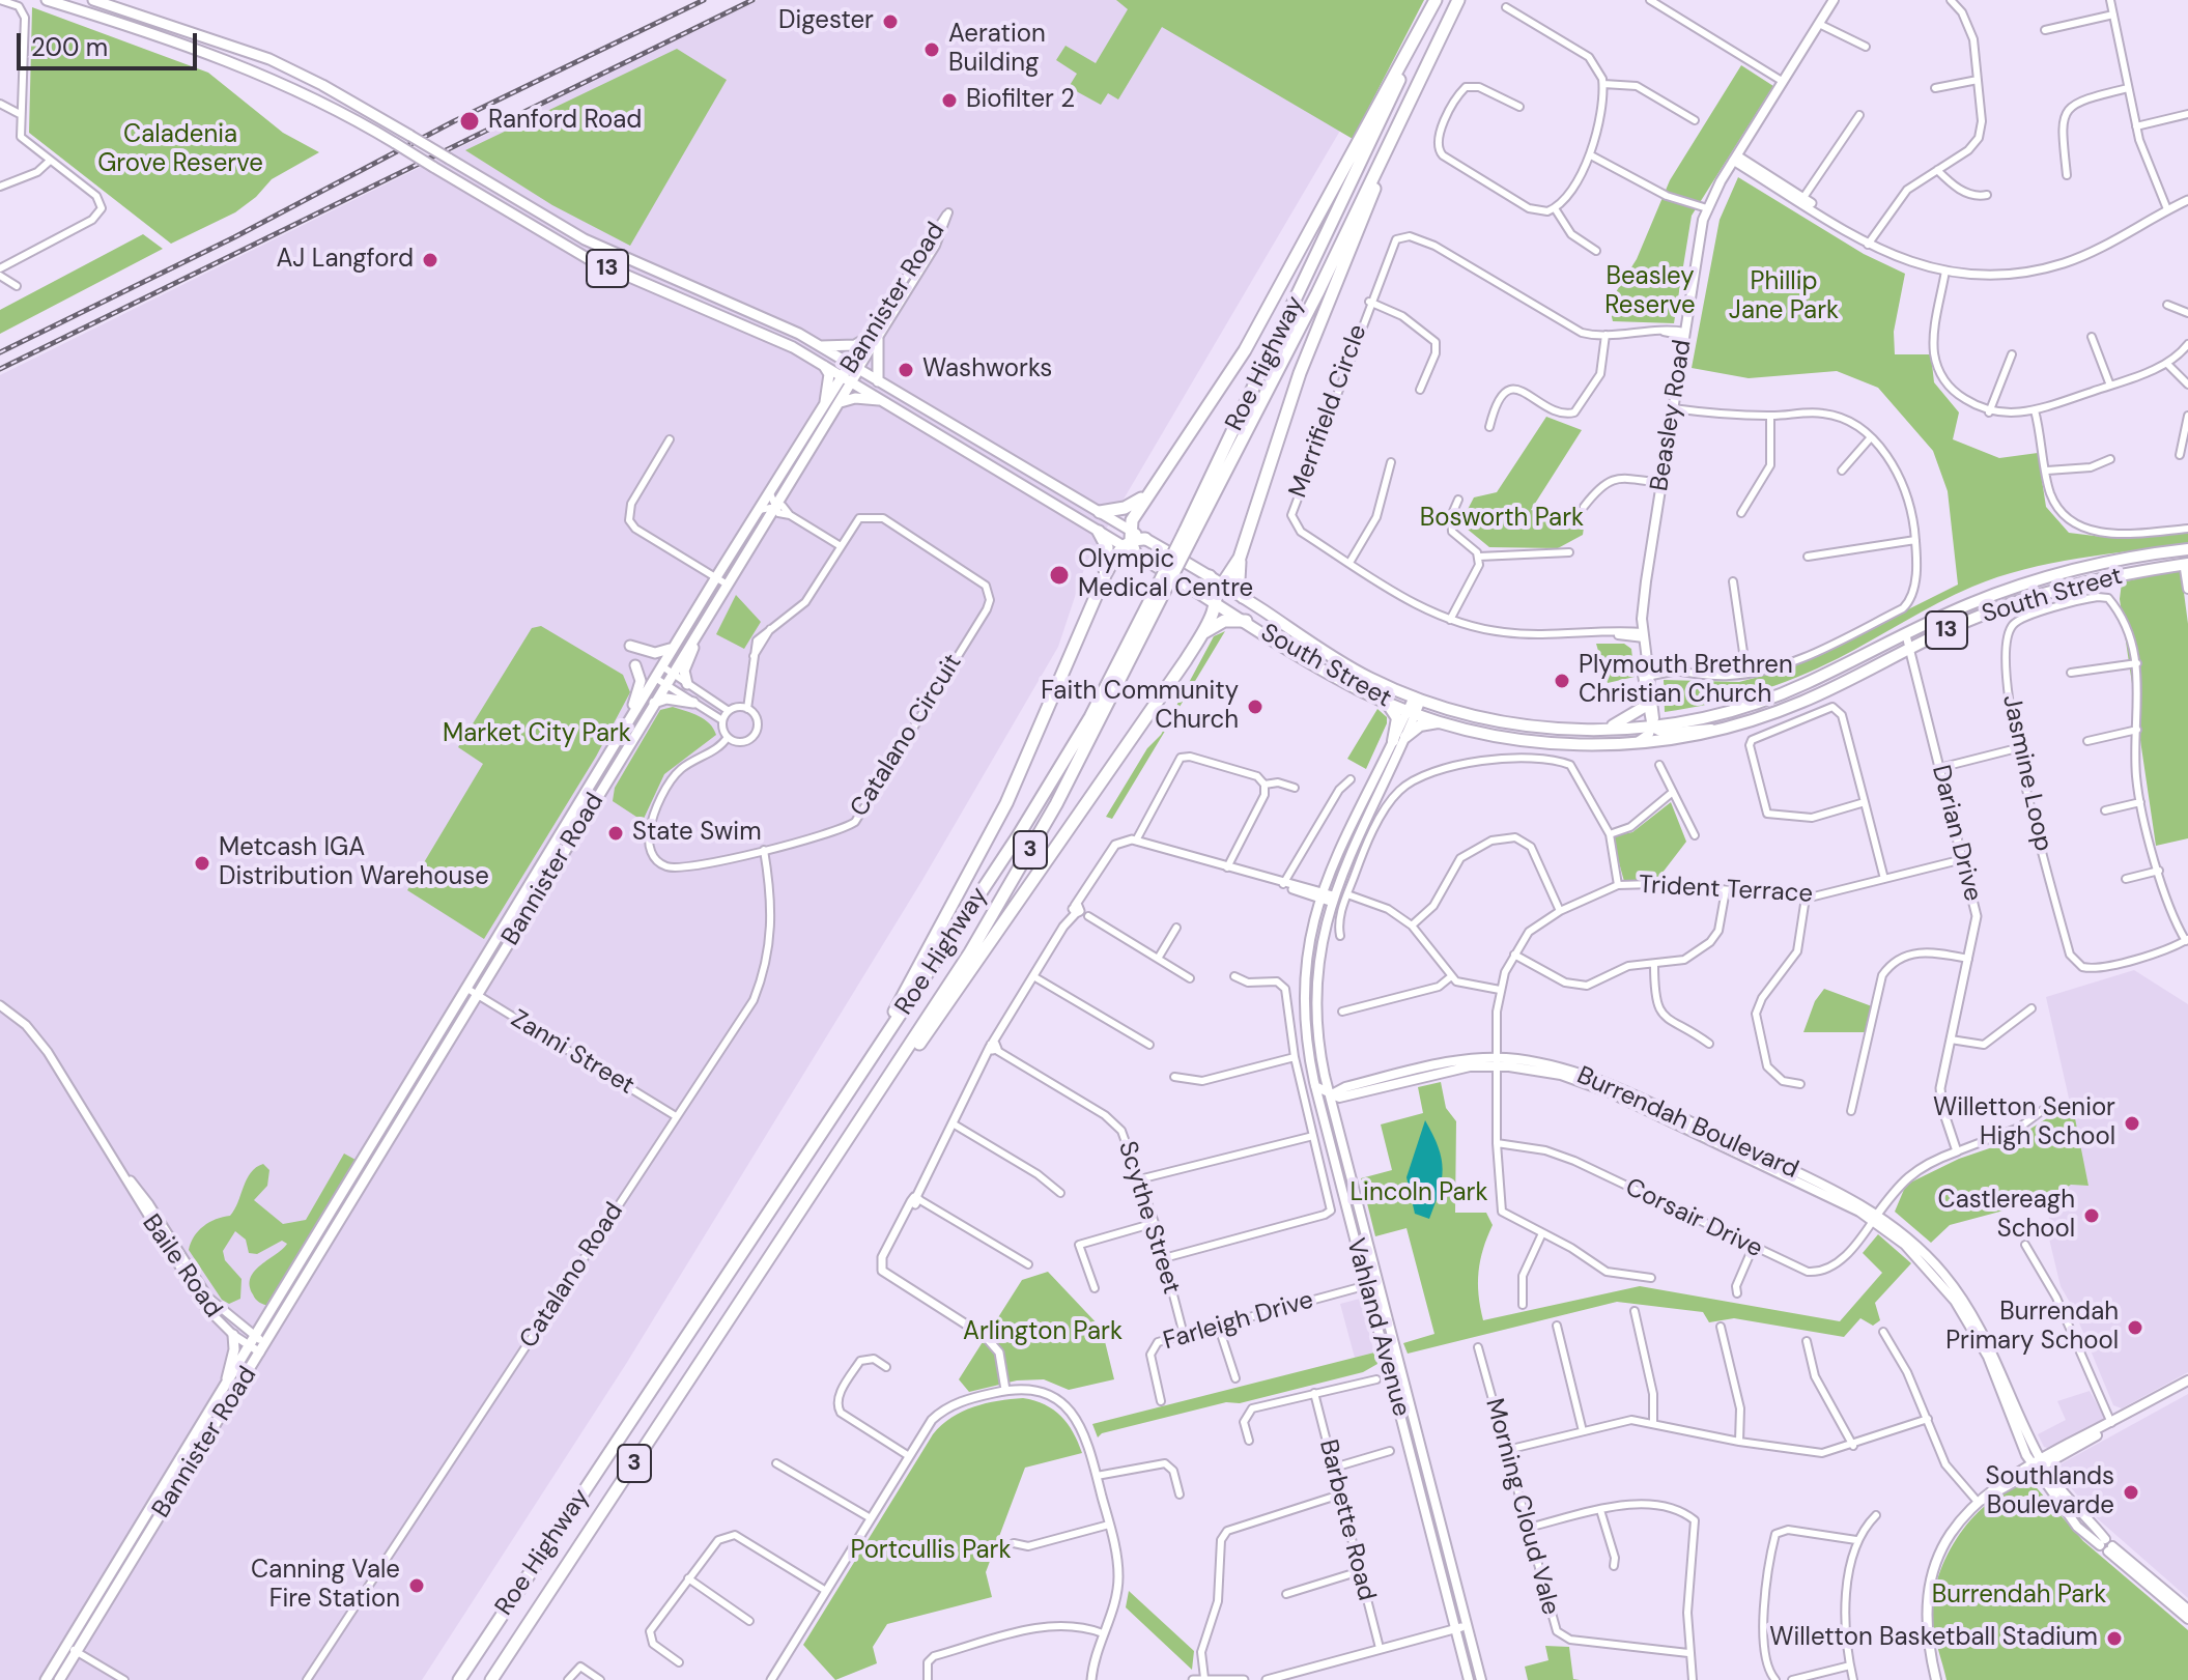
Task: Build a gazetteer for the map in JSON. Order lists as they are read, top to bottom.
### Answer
{
  "streets": {
    "highway": [
      "13",
      "Roe Highway",
      "South Street",
      "3"
    ],
    "main road": [
      "Bannister Road",
      "Beasley Road",
      "Burrendah Boulevard",
      "Vahland Avenue"
    ],
    "street": [
      "Merrifield Circle",
      "Catalano Circuit",
      "Jasmine Loop",
      "Darian Drive",
      "Trident Terrace",
      "Zanni Street",
      "Scythe Street",
      "Corsair Drive",
      "Baile Road",
      "Catalano Road",
      "Farleigh Drive",
      "Morning Cloud Vale",
      "Barbette Road"
    ]
  },
  "crossings": [
    ["13", "Bannister Road"],
    ["Bannister Road", "Zanni Street"],
    ["Bannister Road", "Baile Road"],
    ["Merrifield Circle", "Beasley Road"],
    ["Beasley Road", "South Street"],
    ["South Street", "Darian Drive"],
    ["South Street", "Vahland Avenue"],
    ["Catalano Circuit", "Catalano Road"],
    ["Darian Drive", "Trident Terrace"],
    ["Trident Terrace", "Burrendah Boulevard"],
    ["Trident Terrace", "Corsair Drive"],
    ["Zanni Street", "Catalano Road"],
    ["Burrendah Boulevard", "Corsair Drive"],
    ["Burrendah Boulevard", "Vahland Avenue"],
    ["Scythe Street", "Farleigh Drive"],
    ["Farleigh Drive", "Vahland Avenue"]
  ],
  "parks": [
    "Caladenia Grove Reserve",
    "Beasley Reserve",
    "Phillip Jane Park",
    "Bosworth Park",
    "Market City Park",
    "Lincoln Park",
    "Arlington Park",
    "Portcullis Park",
    "Burrendah Park"
  ],
  "places": [
    "Digester",
    "Aeration Building",
    "Biofilter 2",
    "Ranford Road",
    "AJ Langford",
    "Washworks",
    "Olympic Medical Centre",
    "Plymouth Brethren Christian Church",
    "Faith Community Church",
    "State Swim",
    "Metcash IGA Distribution Warehouse",
    "Willetton Senior High School",
    "Castlereagh School",
    "Burrendah Primary School",
    "Southlands Boulevarde",
    "Canning Vale Fire Station",
    "Willetton Basketball Stadium"
  ],
  "scale_bar": "200 m"
}
